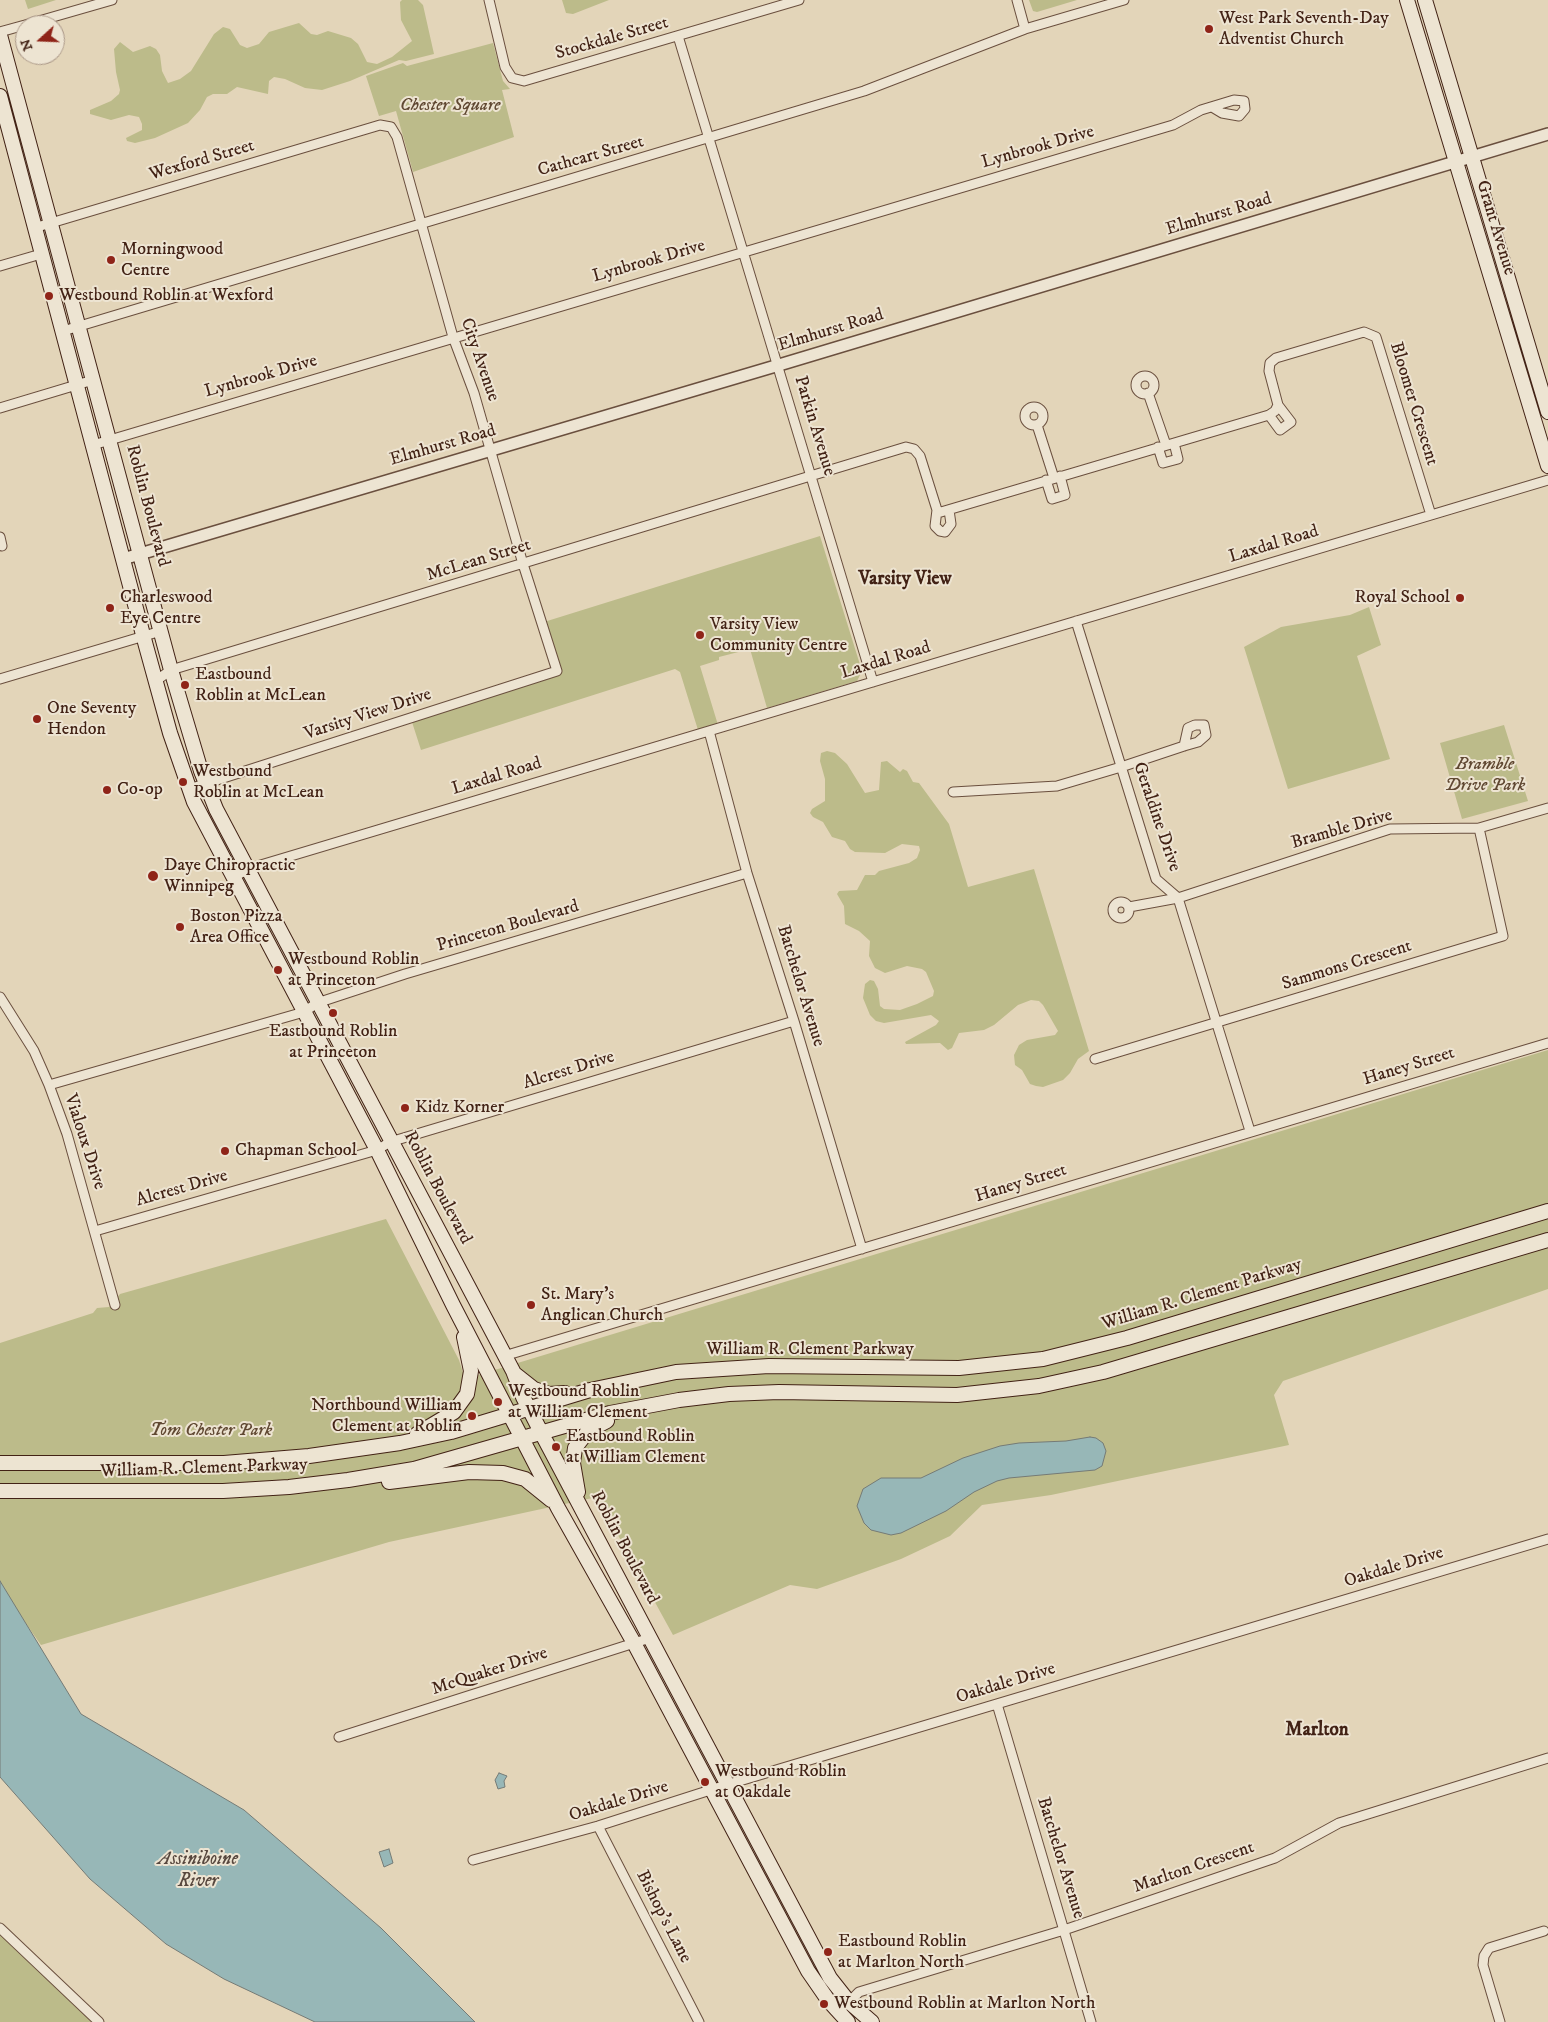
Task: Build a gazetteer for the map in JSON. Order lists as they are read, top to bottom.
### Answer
{
  "streets": {
    "main road": ["Grant Avenue", "Roblin Boulevard", "William R. Clement Parkway"],
    "street": [
      "Stockdale Street",
      "Lynbrook Drive",
      "Cathcart Street",
      "Wexford Street",
      "Elmhurst Road",
      "City Avenue",
      "Bloomer Crescent",
      "Parkin Avenue",
      "Laxdal Road",
      "McLean Street",
      "Varsity View Drive",
      "Geraldine Drive",
      "Bramble Drive",
      "Princeton Boulevard",
      "Sammons Crescent",
      "Batchelor Avenue",
      "Haney Street",
      "Alcrest Drive",
      "Vialoux Drive",
      "Oakdale Drive",
      "McQuaker Drive",
      "Marlton Crescent",
      "Bishop's Lane"
    ]
  },
  "crossings": [
    ["Stockdale Street", "Parkin Avenue"],
    ["Lynbrook Drive", "City Avenue"],
    ["Lynbrook Drive", "Parkin Avenue"],
    ["Lynbrook Drive", "Roblin Boulevard"],
    ["Cathcart Street", "City Avenue"],
    ["Cathcart Street", "Parkin Avenue"],
    ["Cathcart Street", "Roblin Boulevard"],
    ["Wexford Street", "City Avenue"],
    ["Wexford Street", "Roblin Boulevard"],
    ["Elmhurst Road", "Grant Avenue"],
    ["Elmhurst Road", "City Avenue"],
    ["Elmhurst Road", "Parkin Avenue"],
    ["Elmhurst Road", "Roblin Boulevard"],
    ["City Avenue", "McLean Street"],
    ["City Avenue", "Varsity View Drive"],
    ["Bloomer Crescent", "Laxdal Road"],
    ["Parkin Avenue", "Laxdal Road"],
    ["Parkin Avenue", "McLean Street"],
    ["Roblin Boulevard", "Laxdal Road"],
    ["Roblin Boulevard", "McLean Street"],
    ["Roblin Boulevard", "Varsity View Drive"],
    ["Roblin Boulevard", "Princeton Boulevard"],
    ["Roblin Boulevard", "Haney Street"],
    ["Roblin Boulevard", "Alcrest Drive"],
    ["Roblin Boulevard", "William R. Clement Parkway"],
    ["Roblin Boulevard", "Oakdale Drive"],
    ["Roblin Boulevard", "McQuaker Drive"],
    ["Roblin Boulevard", "Marlton Crescent"],
    ["Laxdal Road", "Geraldine Drive"],
    ["Laxdal Road", "Batchelor Avenue"],
    ["Geraldine Drive", "Bramble Drive"],
    ["Geraldine Drive", "Sammons Crescent"],
    ["Geraldine Drive", "Haney Street"],
    ["Bramble Drive", "Sammons Crescent"],
    ["Princeton Boulevard", "Batchelor Avenue"],
    ["Princeton Boulevard", "Vialoux Drive"],
    ["Batchelor Avenue", "Haney Street"],
    ["Batchelor Avenue", "Alcrest Drive"],
    ["Batchelor Avenue", "Oakdale Drive"],
    ["Batchelor Avenue", "Marlton Crescent"],
    ["Alcrest Drive", "Vialoux Drive"],
    ["Oakdale Drive", "Bishop's Lane"]
  ],
  "districts": ["Varsity View", "Marlton"],
  "water": ["Assiniboine River"],
  "parks": ["Chester Square", "Bramble Drive Park", "Tom Chester Park"],
  "places": [
    "West Park Seventh-Day Adventist Church",
    "Morningwood Centre",
    "Westbound Roblin at Wexford",
    "Royal School",
    "Charleswood Eye Centre",
    "Varsity View Community Centre",
    "Eastbound Roblin at McLean",
    "One Seventy Hendon",
    "Westbound Roblin at McLean",
    "Co-op",
    "Daye Chiropractic Winnipeg",
    "Boston Pizza Area Office",
    "Westbound Roblin at Princeton",
    "Eastbound Roblin at Princeton",
    "Kidz Korner",
    "Chapman School",
    "St. Mary's Anglican Church",
    "Westbound Roblin at William Clement",
    "Northbound William Clement at Roblin",
    "Eastbound Roblin at William Clement",
    "Westbound Roblin at Oakdale",
    "Eastbound Roblin at Marlton North",
    "Westbound Roblin at Marlton North"
  ],
  "north": "left"
}
